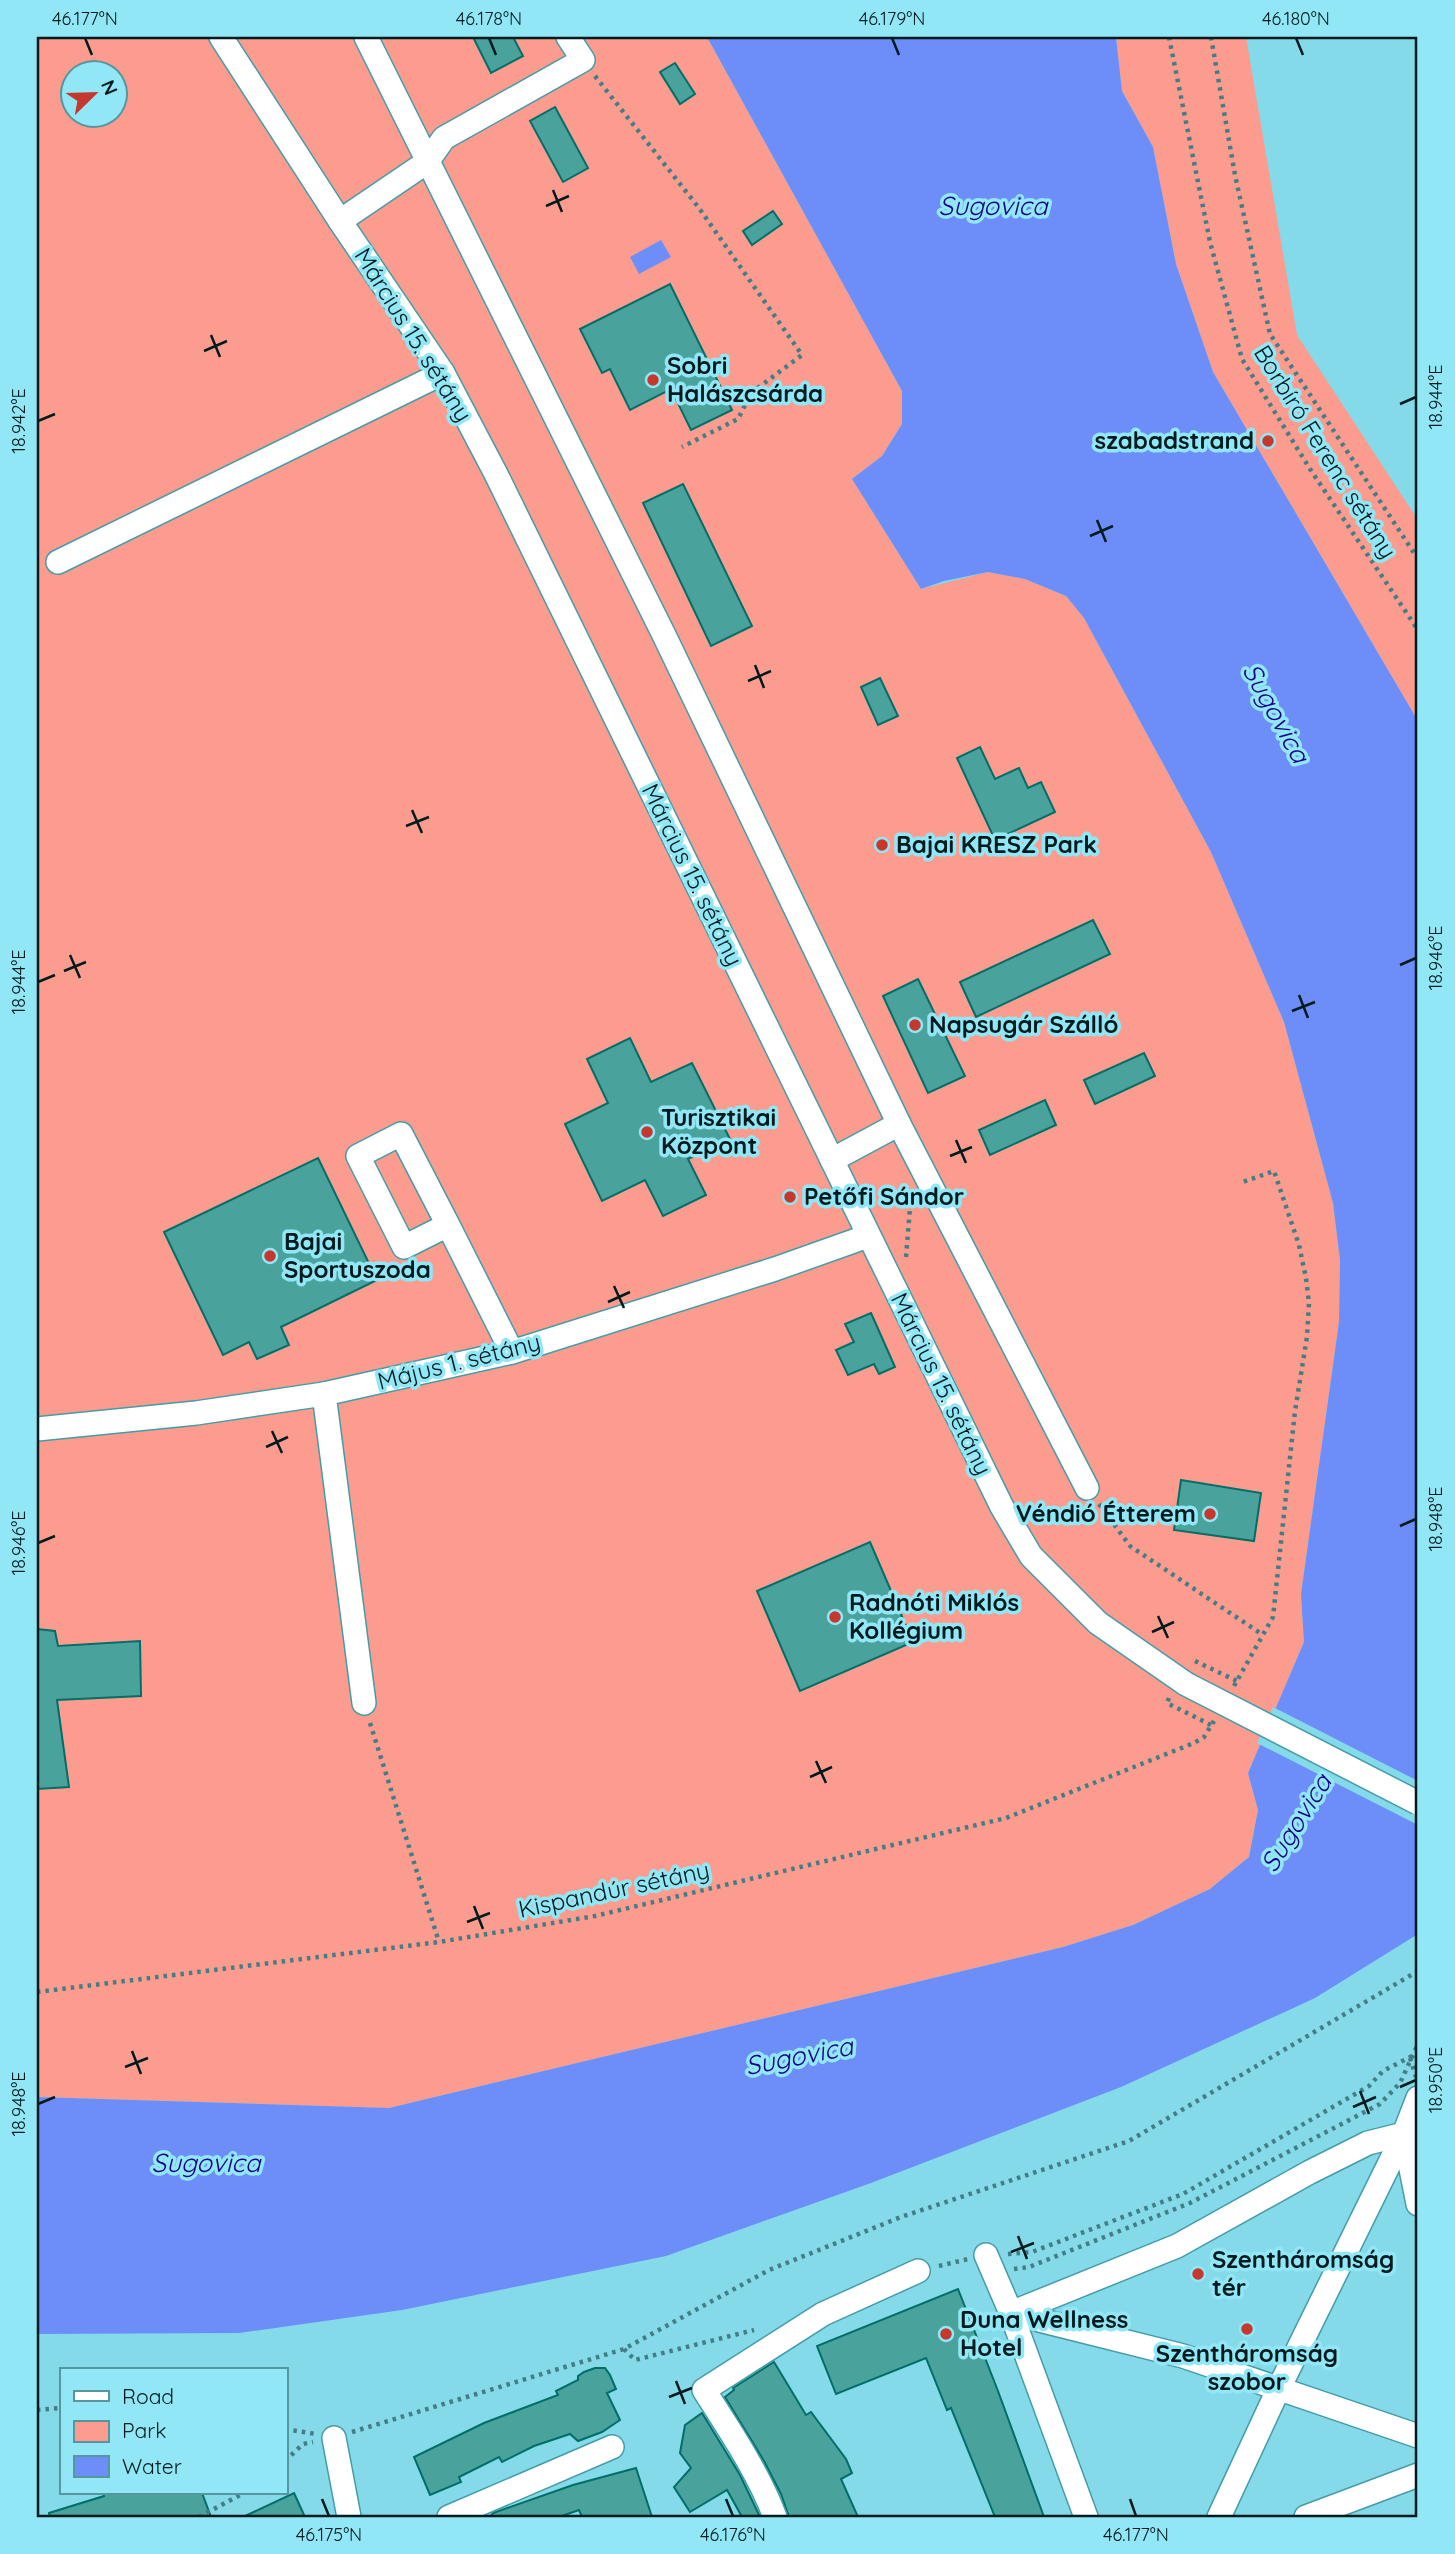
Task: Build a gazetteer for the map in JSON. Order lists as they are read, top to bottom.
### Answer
{
  "streets": {
    "street": ["Március 15. sétány", "Május 1. sétány"],
    "path": ["Borbíró Ferenc sétány", "Kispandúr sétány"]
  },
  "crossings": [
    ["Március 15. sétány", "Május 1. sétány"]
  ],
  "water": ["Sugovica"],
  "places": [
    "Sobri Halászcsárda",
    "szabadstrand",
    "Bajai KRESZ Park",
    "Napsugár Szálló",
    "Turisztikai Központ",
    "Petőfi Sándor",
    "Bajai Sportuszoda",
    "Véndió Étterem",
    "Radnóti Miklós Kollégium",
    "Szentháromság tér",
    "Szentháromság szobor",
    "Duna Wellness Hotel"
  ],
  "legend": ["Road", "Park", "Water"],
  "north": "top right",
  "coordinates": [
    "46.177°N",
    "46.178°N",
    "46.179°N",
    "46.180°N",
    "18.944°E",
    "18.942°E",
    "18.946°E",
    "18.948°E",
    "18.950°E",
    "46.175°N",
    "46.176°N"
  ]
}
